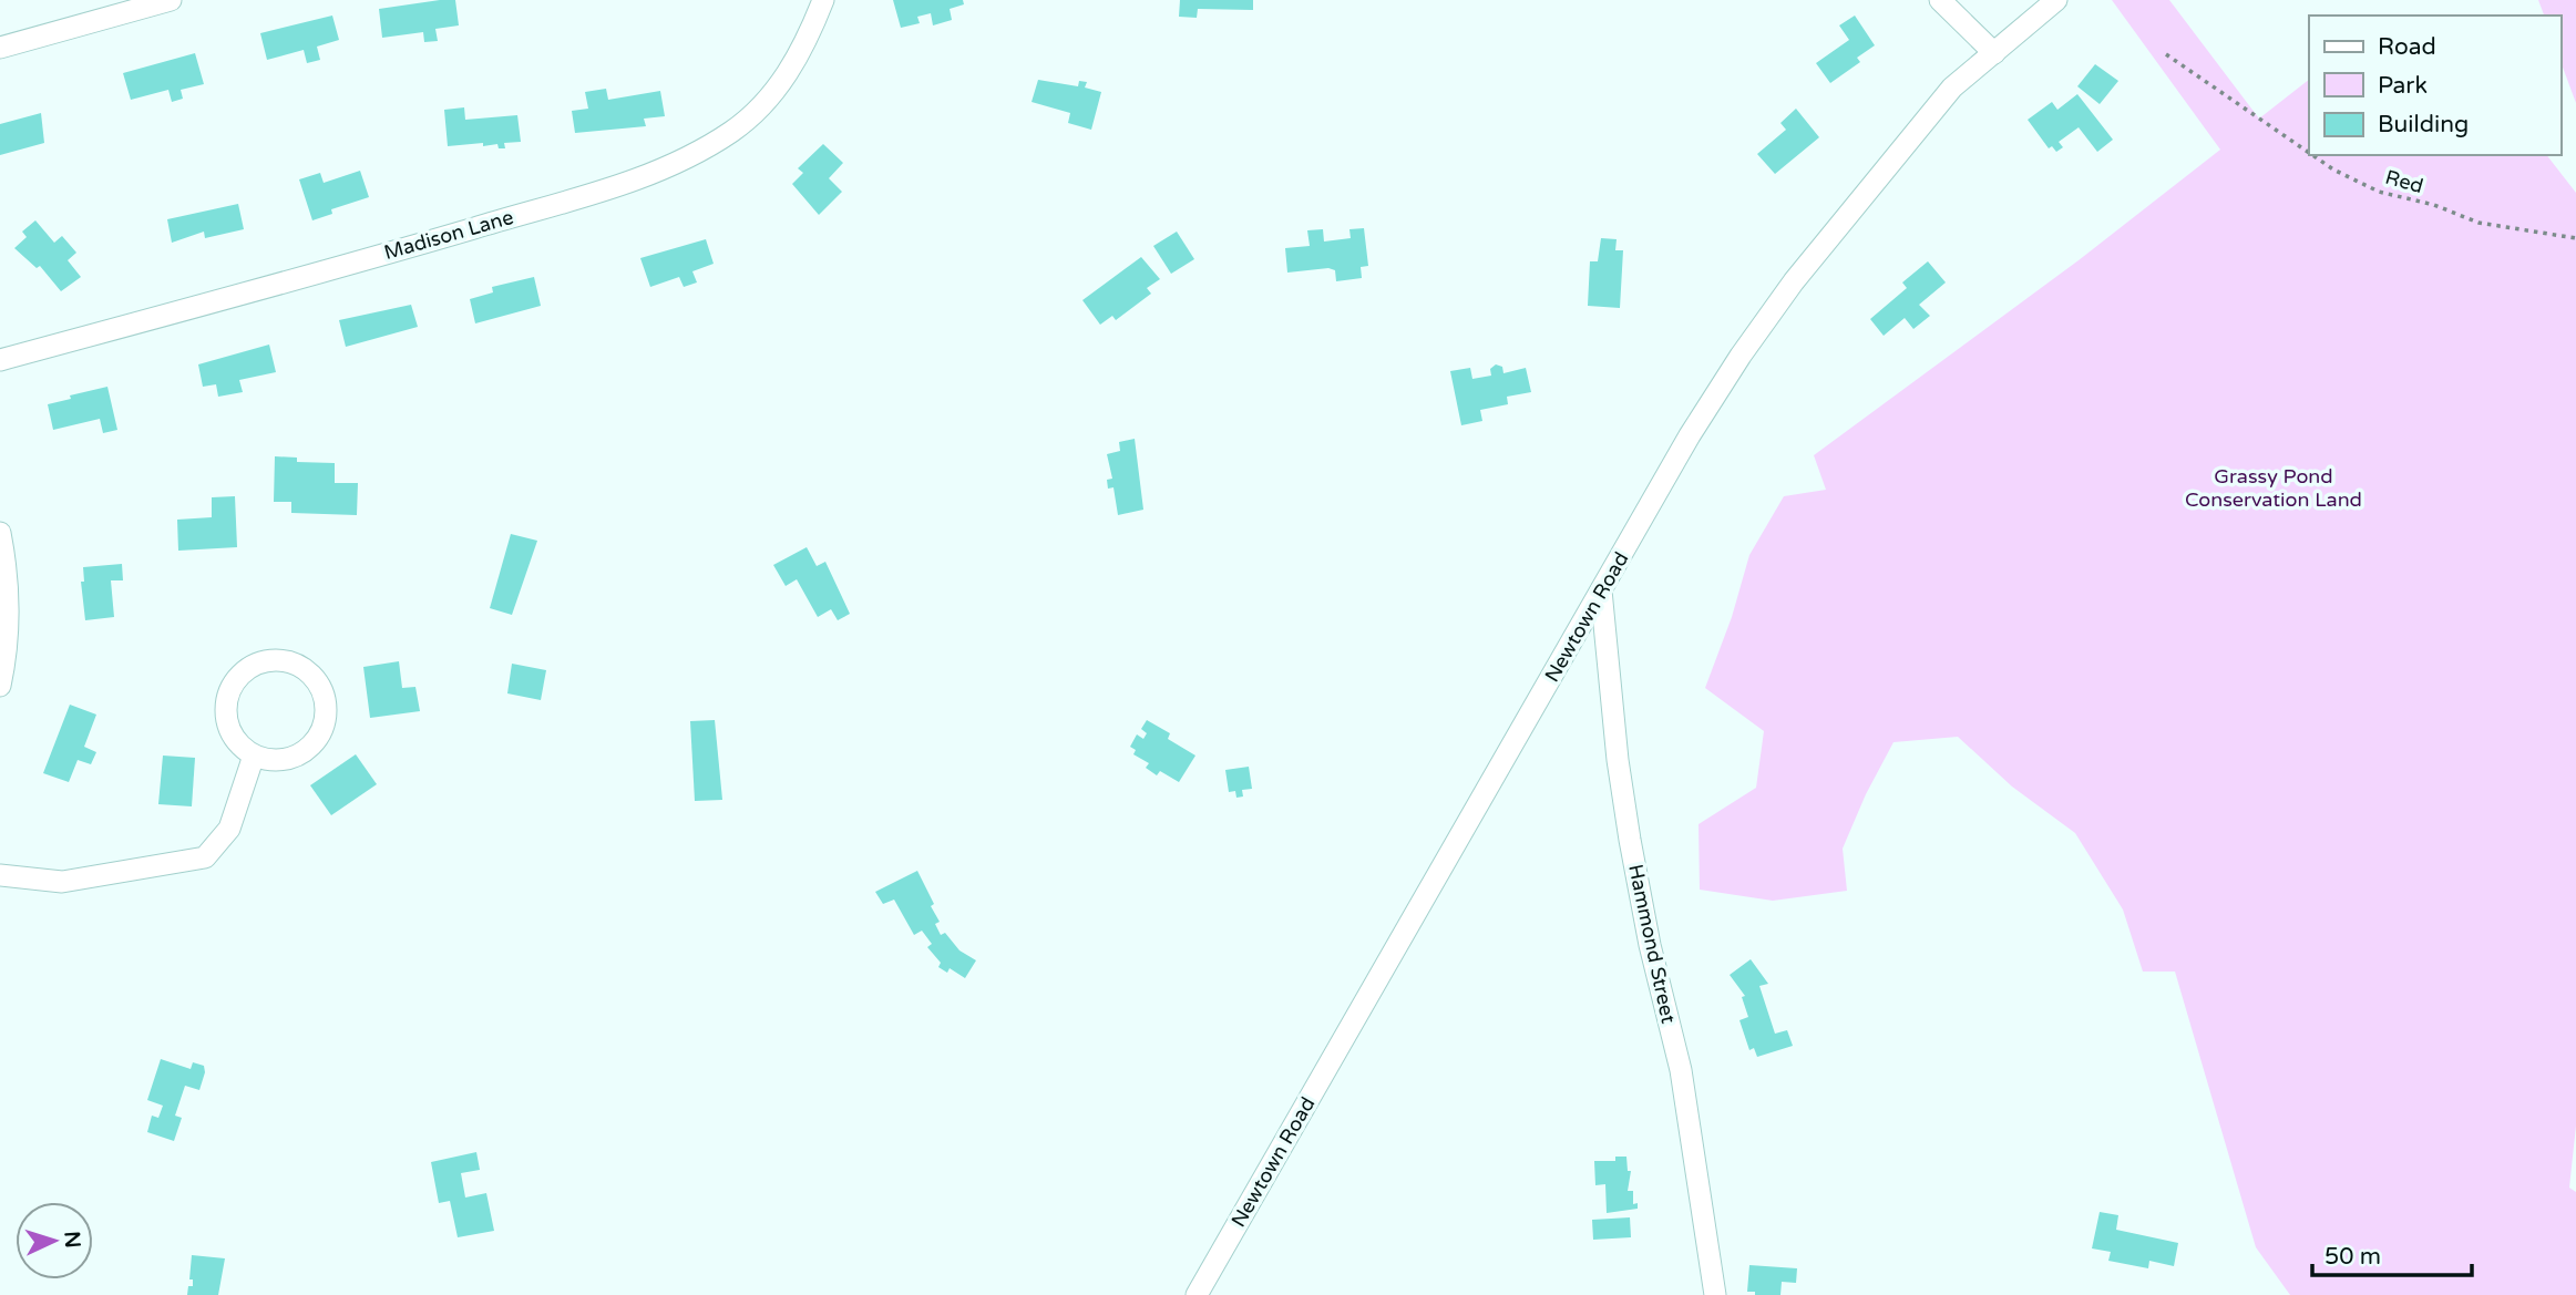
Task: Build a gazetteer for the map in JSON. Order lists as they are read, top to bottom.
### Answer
{
  "streets": {
    "street": ["Madison Lane", "Newtown Road", "Hammond Street"],
    "path": ["Red"]
  },
  "crossings": [
    ["Newtown Road", "Hammond Street"]
  ],
  "parks": ["Grassy Pond Conservation Land"],
  "legend": ["Road", "Park", "Building"],
  "scale_bar": "50 m",
  "north": "right"
}
